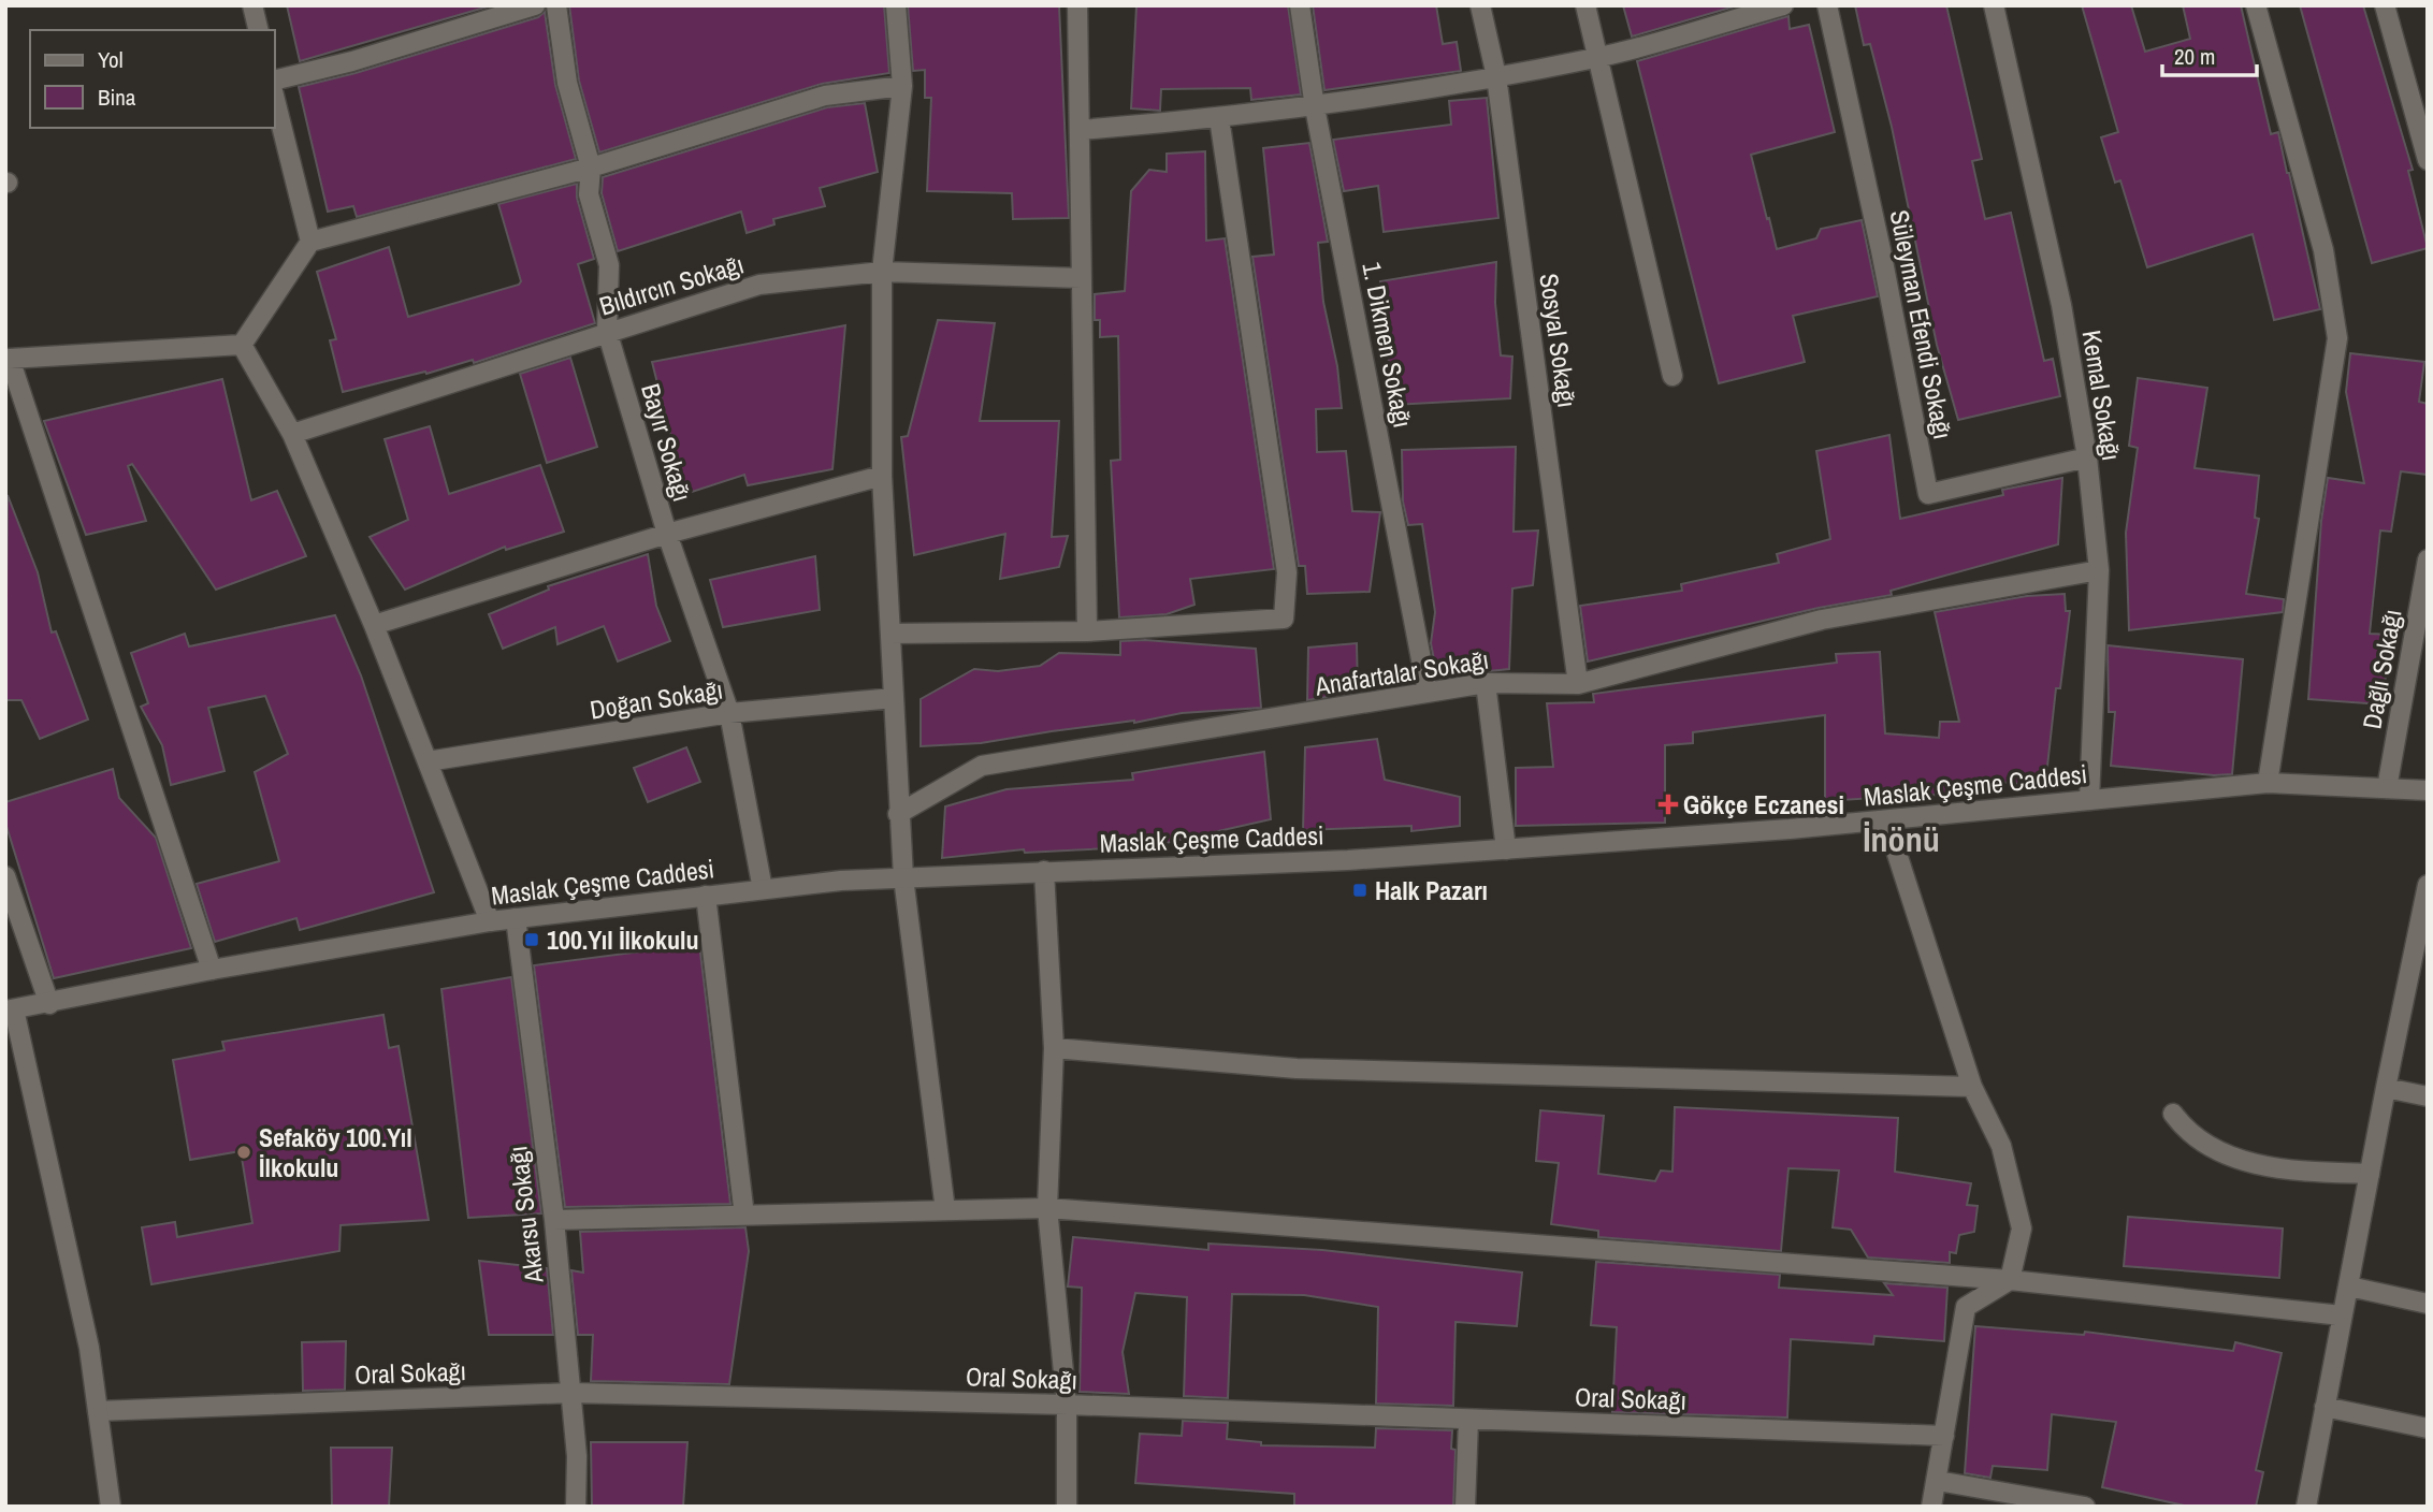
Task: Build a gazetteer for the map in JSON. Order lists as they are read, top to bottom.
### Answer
{
  "streets": {
    "street": [
      "Bıldırcın Sokağı",
      "Süleyman Efendi Sokağı",
      "Sosyal Sokağı",
      "1. Dikmen Sokağı",
      "Kemal Sokağı",
      "Bayır Sokağı",
      "Dağlı Sokağı",
      "Anafartalar Sokağı",
      "Doğan Sokağı",
      "Maslak Çeşme Caddesi",
      "Akarsu Sokağı",
      "Oral Sokağı"
    ]
  },
  "crossings": [
    ["Bıldırcın Sokağı", "Bayır Sokağı"],
    ["Süleyman Efendi Sokağı", "Kemal Sokağı"],
    ["Sosyal Sokağı", "Anafartalar Sokağı"],
    ["1. Dikmen Sokağı", "Anafartalar Sokağı"],
    ["Kemal Sokağı", "Anafartalar Sokağı"],
    ["Kemal Sokağı", "Maslak Çeşme Caddesi"],
    ["Bayır Sokağı", "Doğan Sokağı"],
    ["Bayır Sokağı", "Maslak Çeşme Caddesi"],
    ["Dağlı Sokağı", "Maslak Çeşme Caddesi"],
    ["Maslak Çeşme Caddesi", "Akarsu Sokağı"],
    ["Akarsu Sokağı", "Oral Sokağı"]
  ],
  "districts": ["İnönü"],
  "places": {
    "health": ["Gökçe Eczanesi"],
    "transit": ["Halk Pazarı", "100.Yıl İlkokulu"],
    "other": ["Sefaköy 100.Yıl İlkokulu"]
  },
  "legend": ["Yol", "Bina"],
  "scale_bar": "20 m"
}
